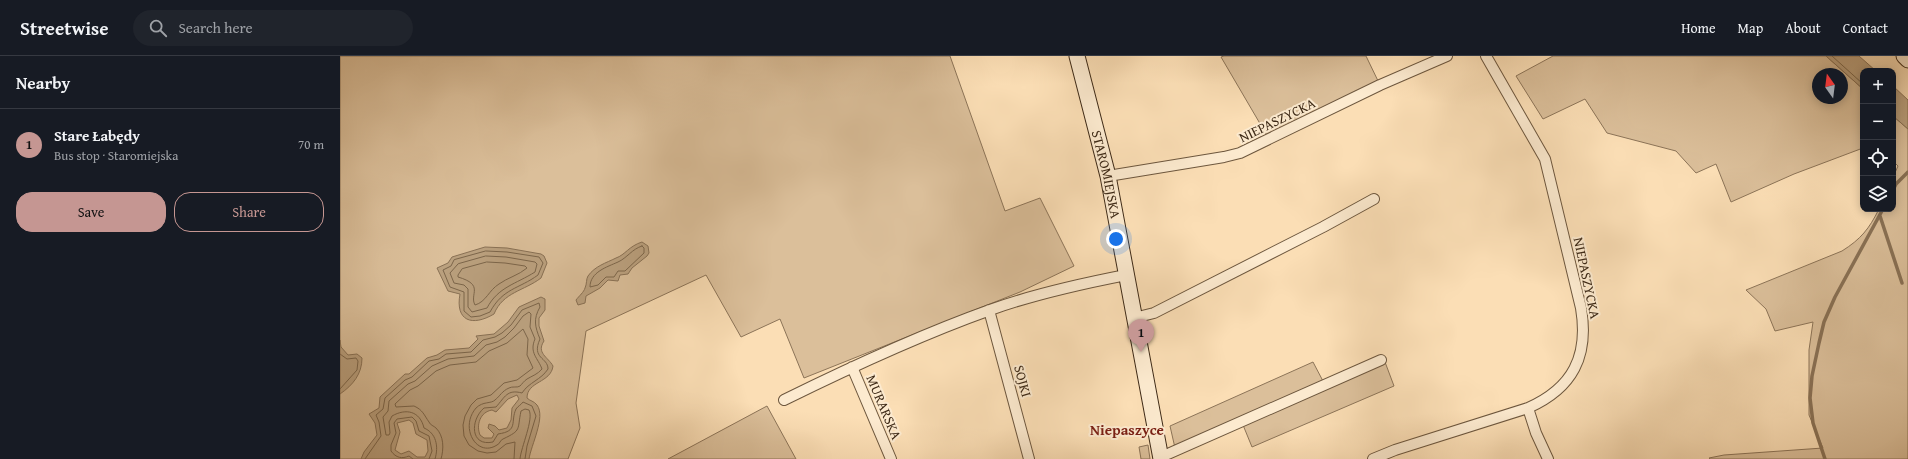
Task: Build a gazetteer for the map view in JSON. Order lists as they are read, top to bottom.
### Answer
{
  "streets": {
    "street": [
      "NIEPASZYCKA",
      "STAROMIEJSKA",
      "SOJKI",
      "MURARSKA"
    ]
  },
  "crossings": [
    ["NIEPASZYCKA", "STAROMIEJSKA"]
  ],
  "districts": ["Niepaszyce"],
  "north": "top",
  "page": {
    "header": "Streetwise",
    "search": "Search here",
    "nav": [
      "Home",
      "Map",
      "About",
      "Contact"
    ],
    "heading": "Nearby",
    "map_buttons": ["+", "−"],
    "list": [
      {
        "mark": "1",
        "name": "Stare Łabędy",
        "note": "Bus stop · Staromiejska",
        "value": "70 m"
      }
    ],
    "buttons": ["Save", "Share"],
    "pins": "1"
  }
}
